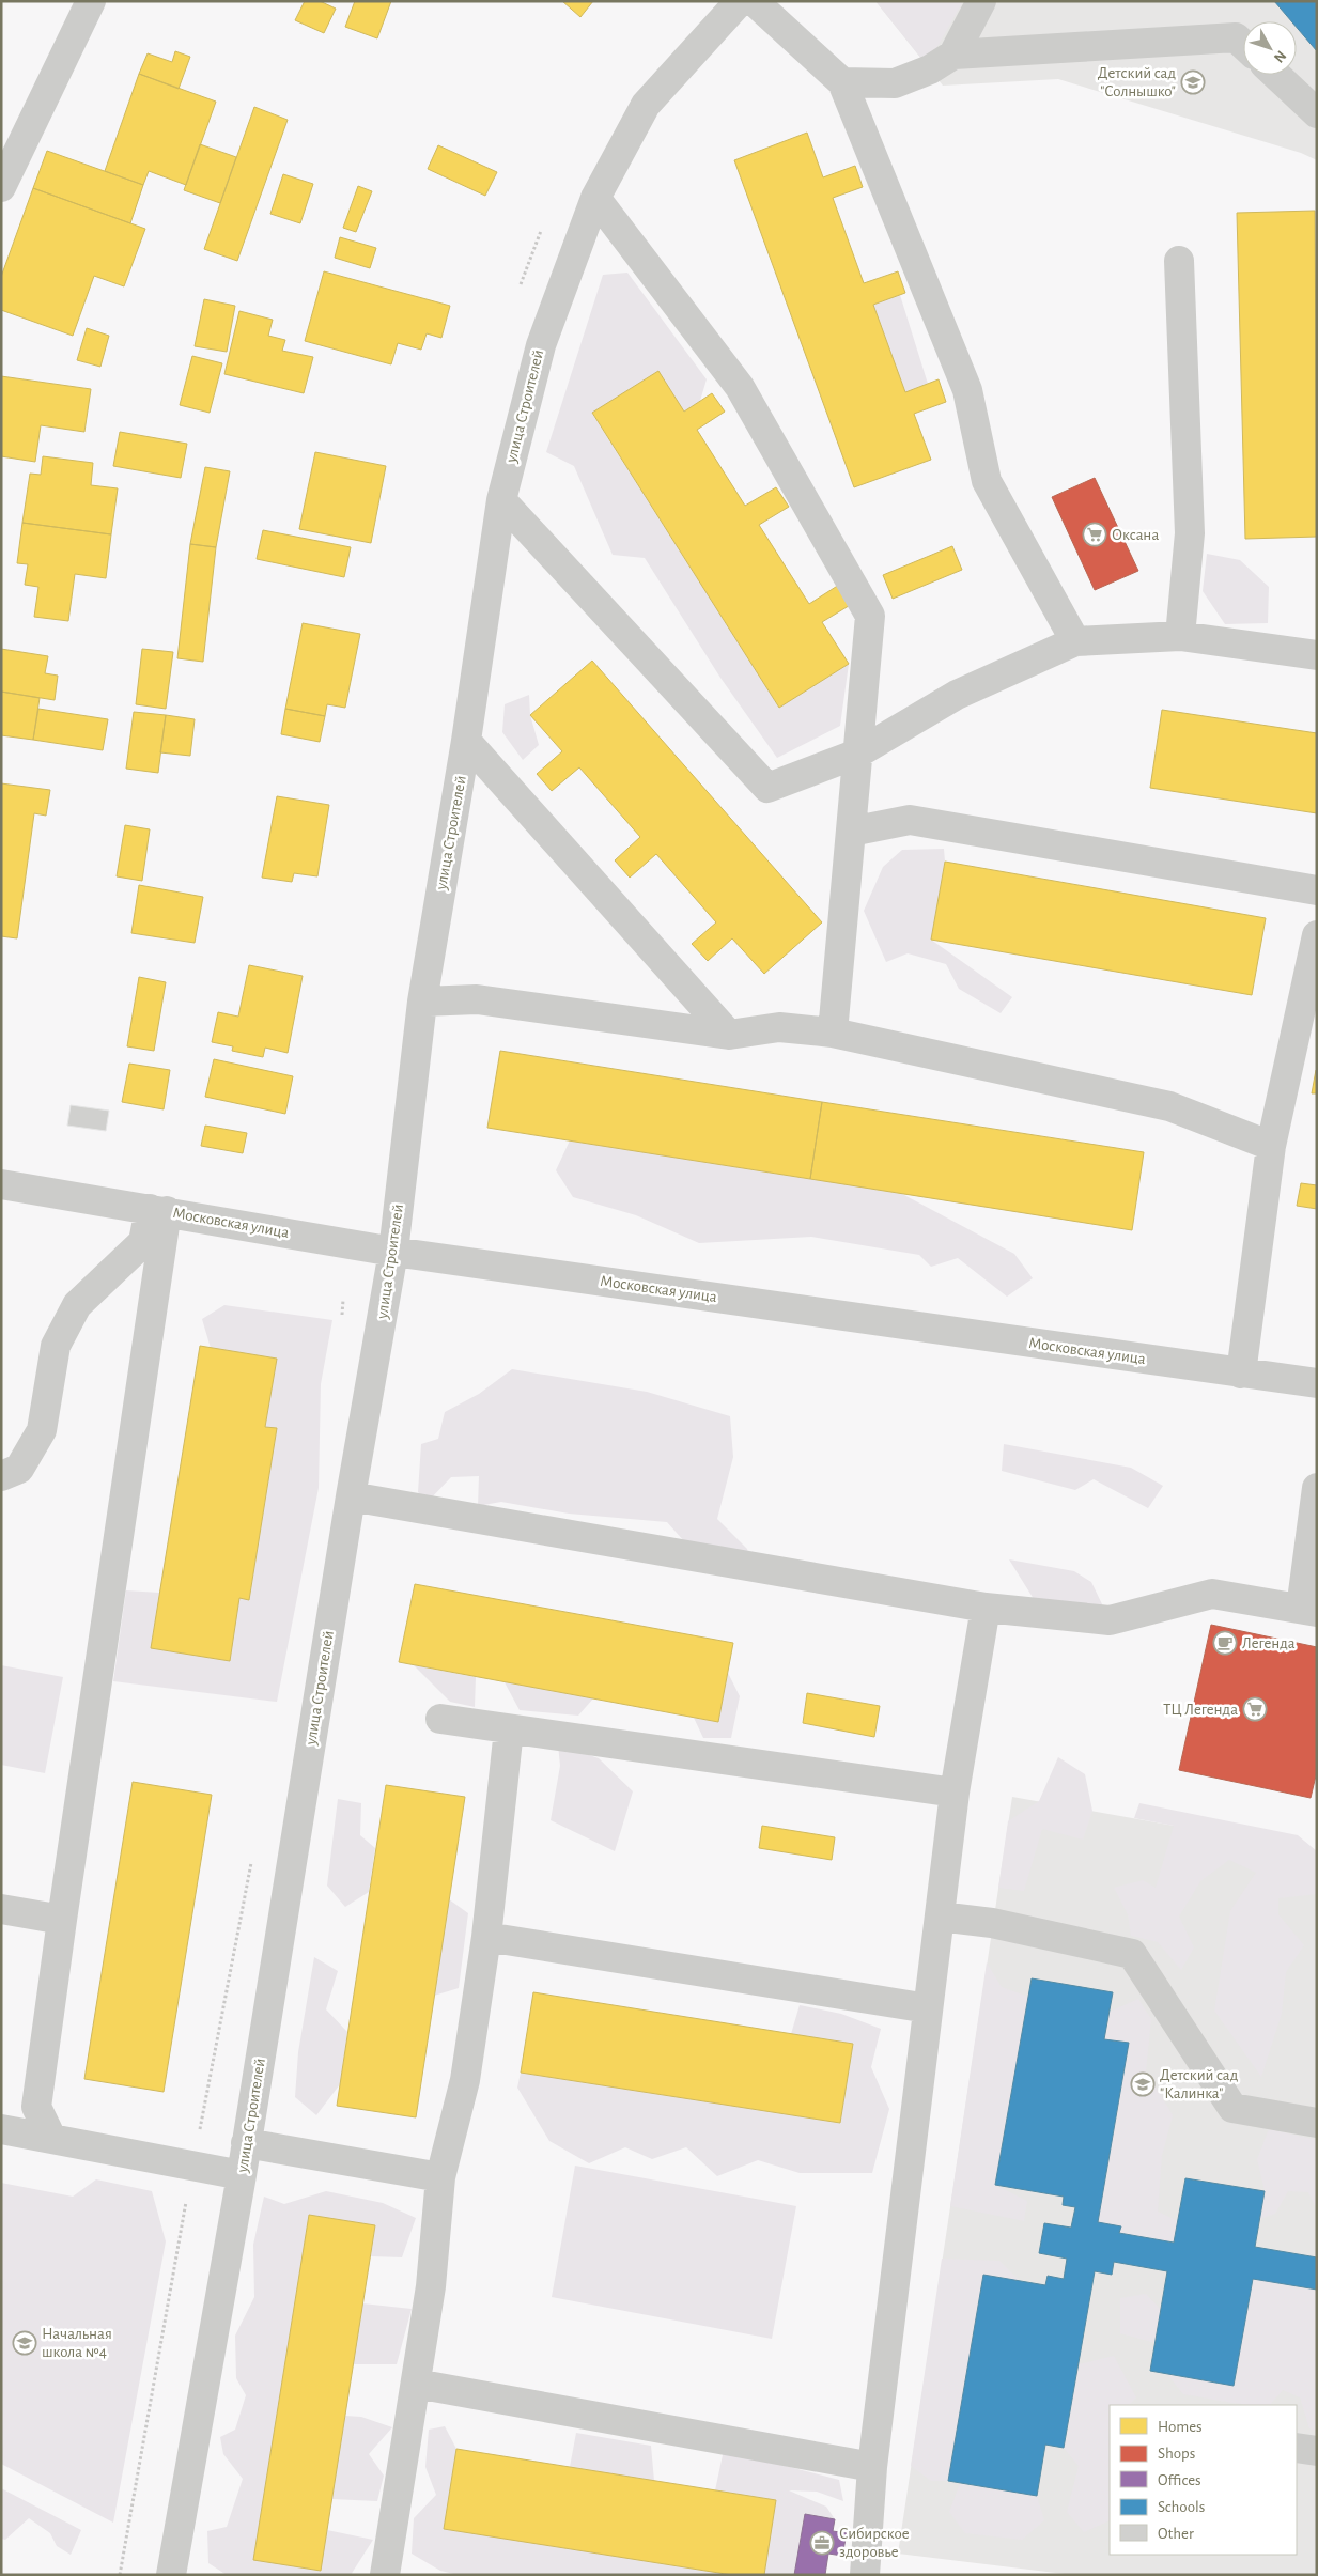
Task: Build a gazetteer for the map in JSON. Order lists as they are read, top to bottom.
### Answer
{
  "streets": {
    "street": ["улица Строителей", "Московская улица"]
  },
  "crossings": [
    ["улица Строителей", "Московская улица"]
  ],
  "places": {
    "school or university": ["Детский сад \"Солнышко\"", "Детский сад \"Калинка\"", "Начальная школа №4"],
    "supermarket": ["Оксана", "ТЦ Легенда"],
    "cafe": ["Легенда"],
    "office": ["Сибирское здоровье"]
  },
  "legend": [
    "Homes",
    "Shops",
    "Offices",
    "Schools",
    "Other"
  ],
  "north": "bottom right"
}
